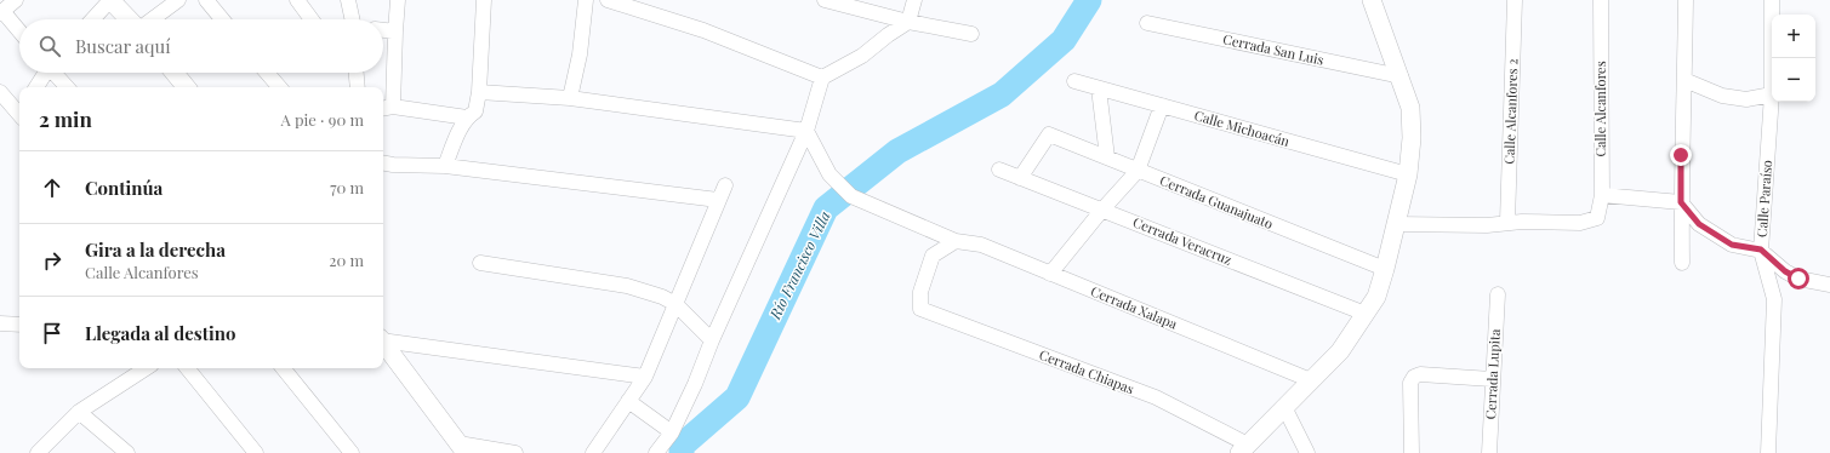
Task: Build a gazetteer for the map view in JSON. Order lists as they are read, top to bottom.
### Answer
{
  "streets": {
    "street": [
      "Cerrada San Luis",
      "Calle Alcanfores",
      "Calle Alcanfores 2",
      "Calle Michoacán",
      "Calle Paraíso",
      "Cerrada Guanajuato",
      "Cerrada Veracruz",
      "Cerrada Xalapa",
      "Cerrada Chiapas",
      "Cerrada Lupita"
    ]
  },
  "crossings": [
    ["Calle Alcanfores", "Calle Alcanfores 2"],
    ["Cerrada Guanajuato", "Cerrada Veracruz"],
    ["Cerrada Xalapa", "Cerrada Chiapas"]
  ],
  "water": ["Río Francisco Villa"],
  "page": {
    "map_buttons": ["+", "−"],
    "search": "Buscar aquí",
    "heading": ["2 min", "A pie · 90 m"],
    "list": [
      ["Continúa", "70 m"],
      ["Gira a la derecha", "Calle Alcanfores", "20 m"],
      "Llegada al destino"
    ]
  }
}
